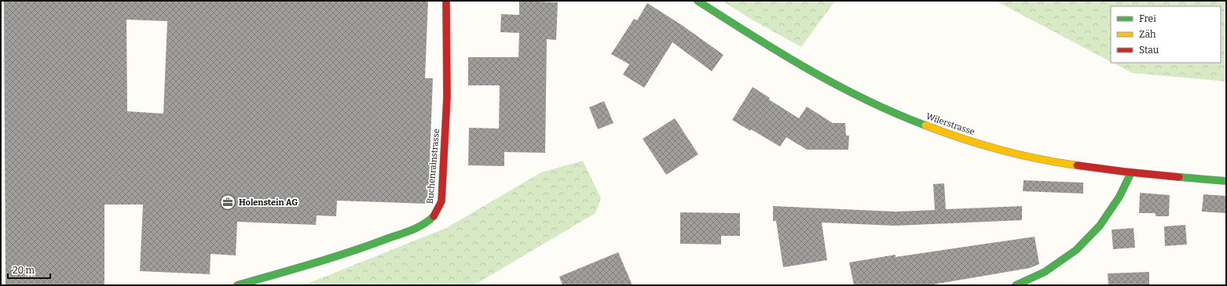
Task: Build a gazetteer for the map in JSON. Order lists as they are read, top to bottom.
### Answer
{
  "streets": {
    "street": ["Wilerstrasse", "Buchenrainstrasse"]
  },
  "places": {
    "office": ["Holenstein AG"]
  },
  "legend": ["Frei", "Zäh", "Stau"],
  "scale_bar": "20 m"
}
